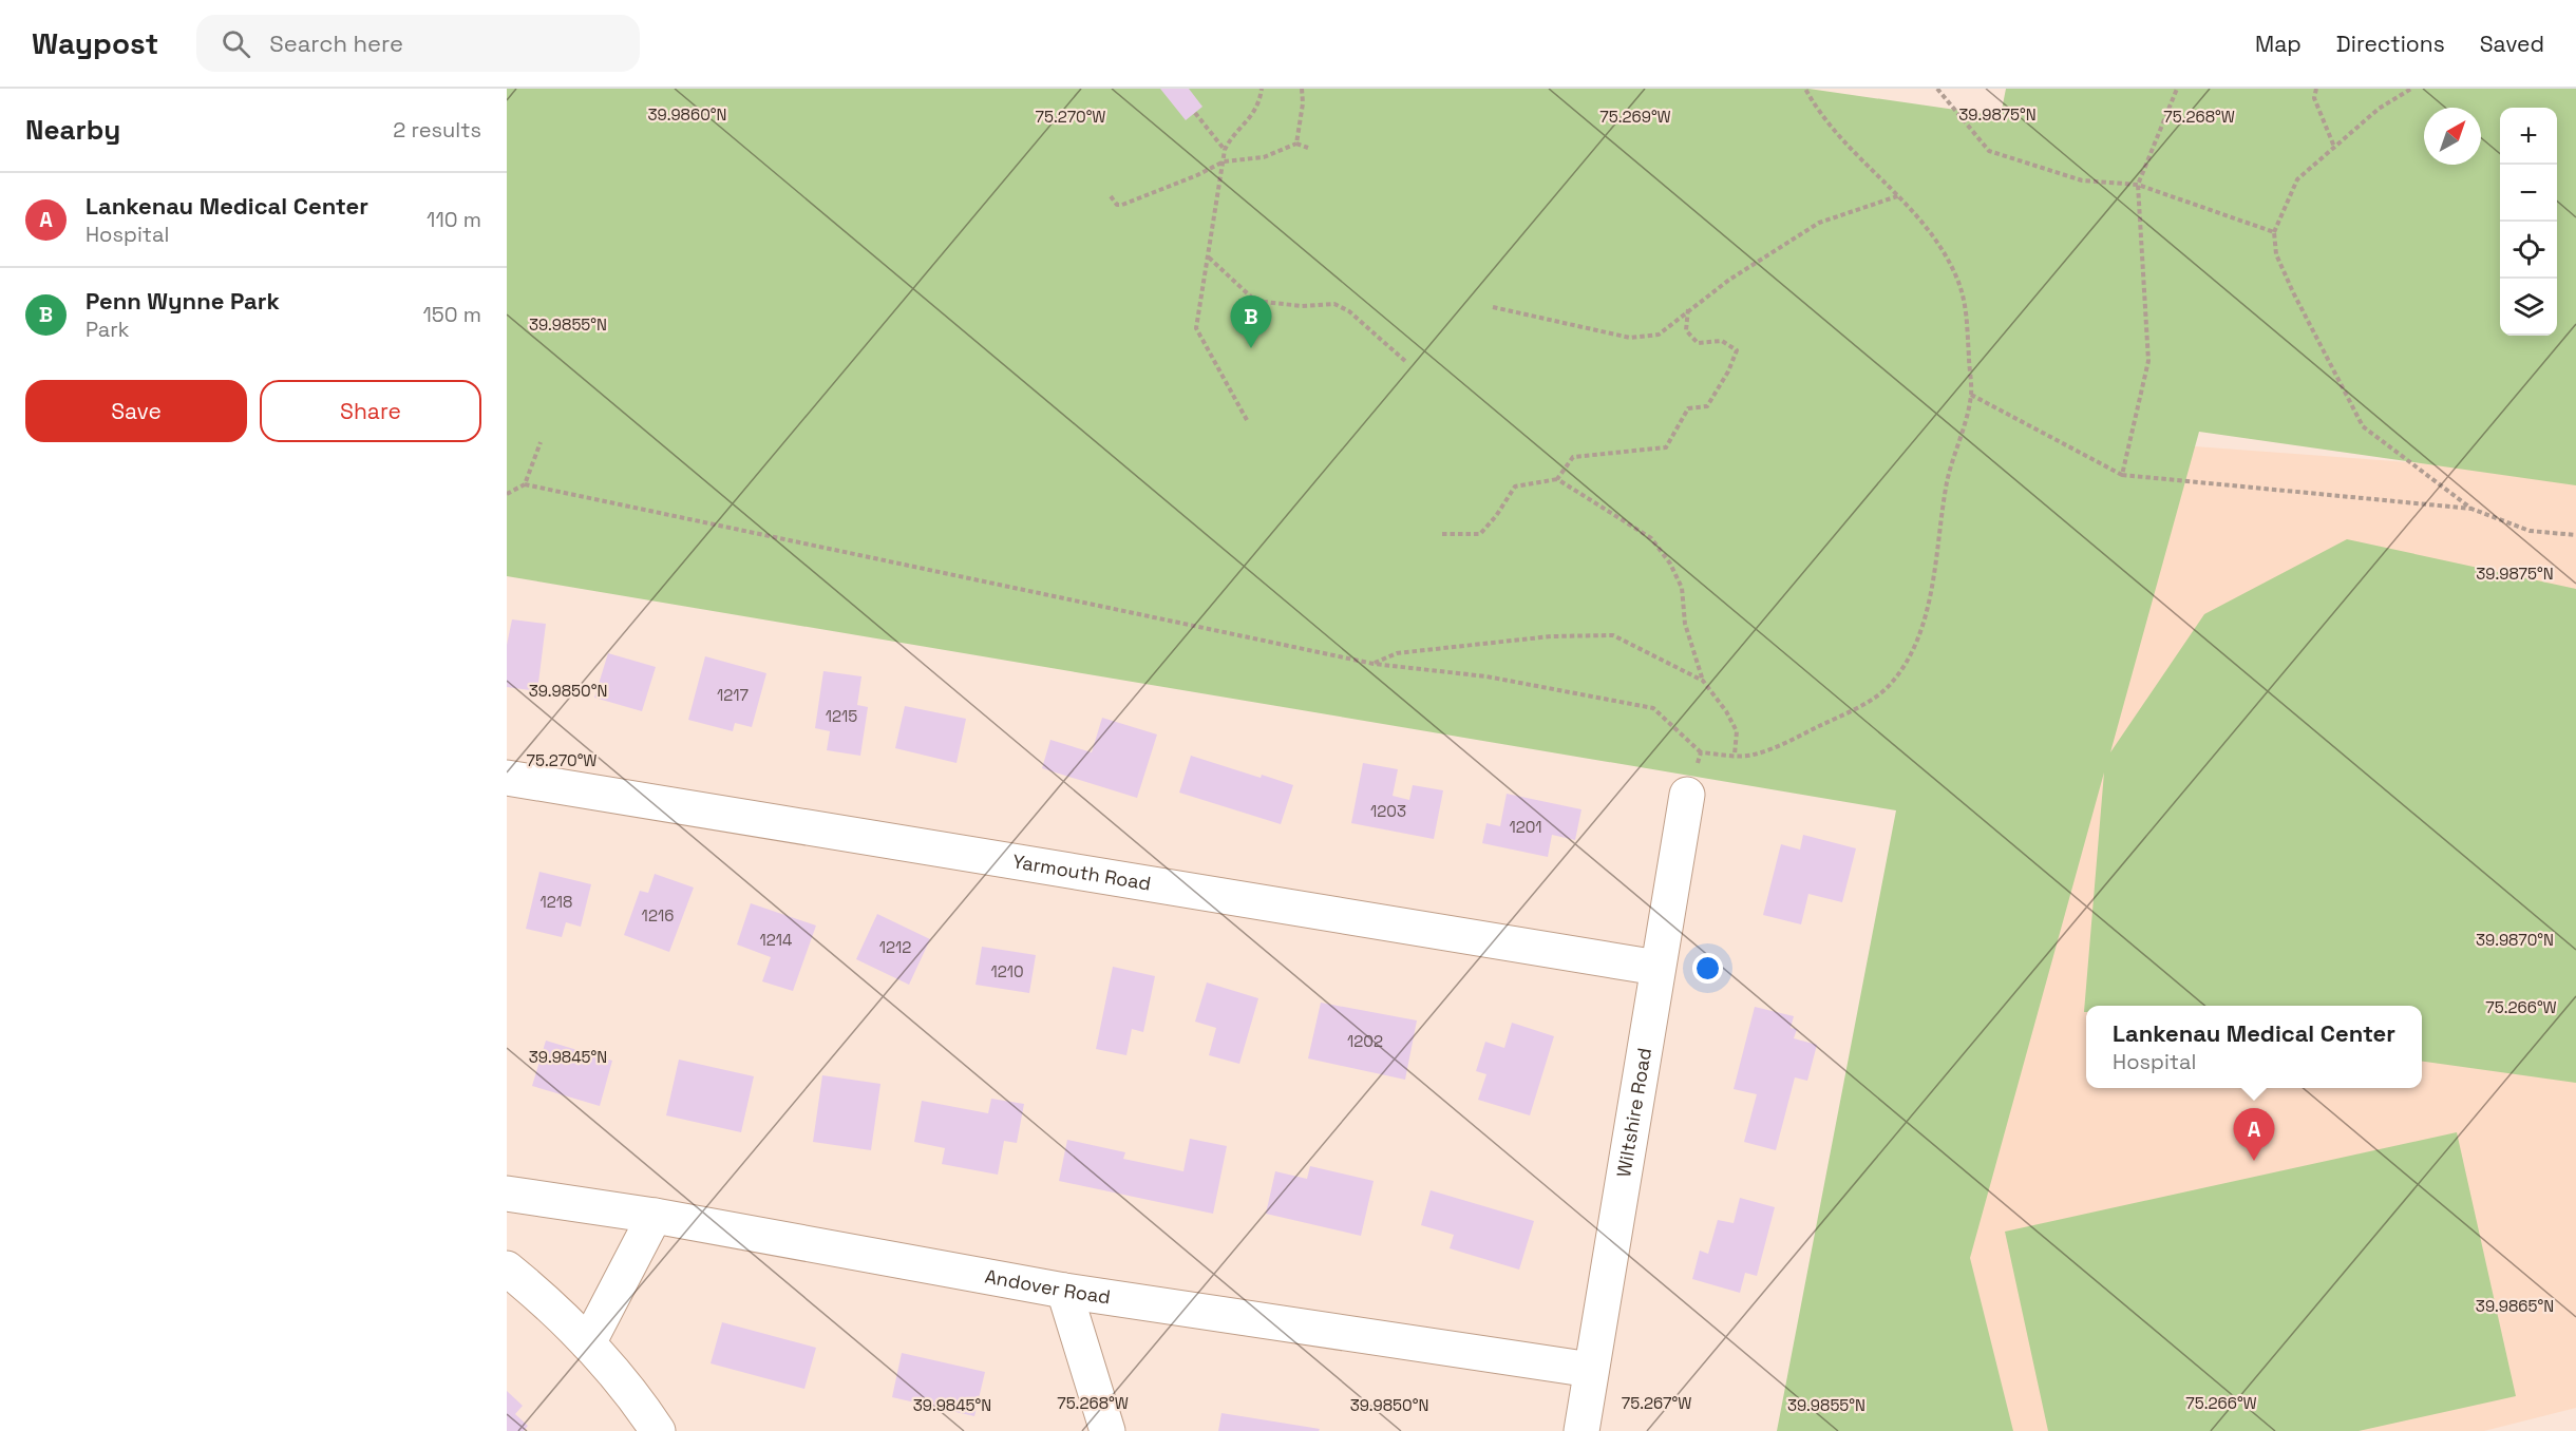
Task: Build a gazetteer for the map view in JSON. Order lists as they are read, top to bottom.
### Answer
{
  "streets": {
    "street": ["Yarmouth Road", "Wiltshire Road", "Andover Road"]
  },
  "crossings": [
    ["Yarmouth Road", "Wiltshire Road"],
    ["Wiltshire Road", "Andover Road"]
  ],
  "house_numbers": [
    "1217",
    "1215",
    "1203",
    "1201",
    "1218",
    "1216",
    "1214",
    "1212",
    "1210",
    "1202"
  ],
  "north": "top right",
  "page": {
    "header": "Waypost",
    "search": "Search here",
    "nav": ["Map", "Directions", "Saved"],
    "heading": ["Nearby", "2 results"],
    "map_buttons": ["+", "−"],
    "list": [
      {
        "mark": "A",
        "name": "Lankenau Medical Center",
        "note": "Hospital",
        "value": "110 m"
      },
      {
        "mark": "B",
        "name": "Penn Wynne Park",
        "note": "Park",
        "value": "150 m"
      }
    ],
    "pins": ["B", "A"],
    "buttons": ["Save", "Share"],
    "popup": ["Lankenau Medical Center", "Hospital"]
  },
  "coordinates": [
    "39.9860°N",
    "39.9875°N",
    "75.270°W",
    "75.269°W",
    "75.268°W",
    "39.9855°N",
    "39.9850°N",
    "39.9870°N",
    "75.266°W",
    "39.9845°N",
    "39.9865°N",
    "75.267°W"
  ]
}
